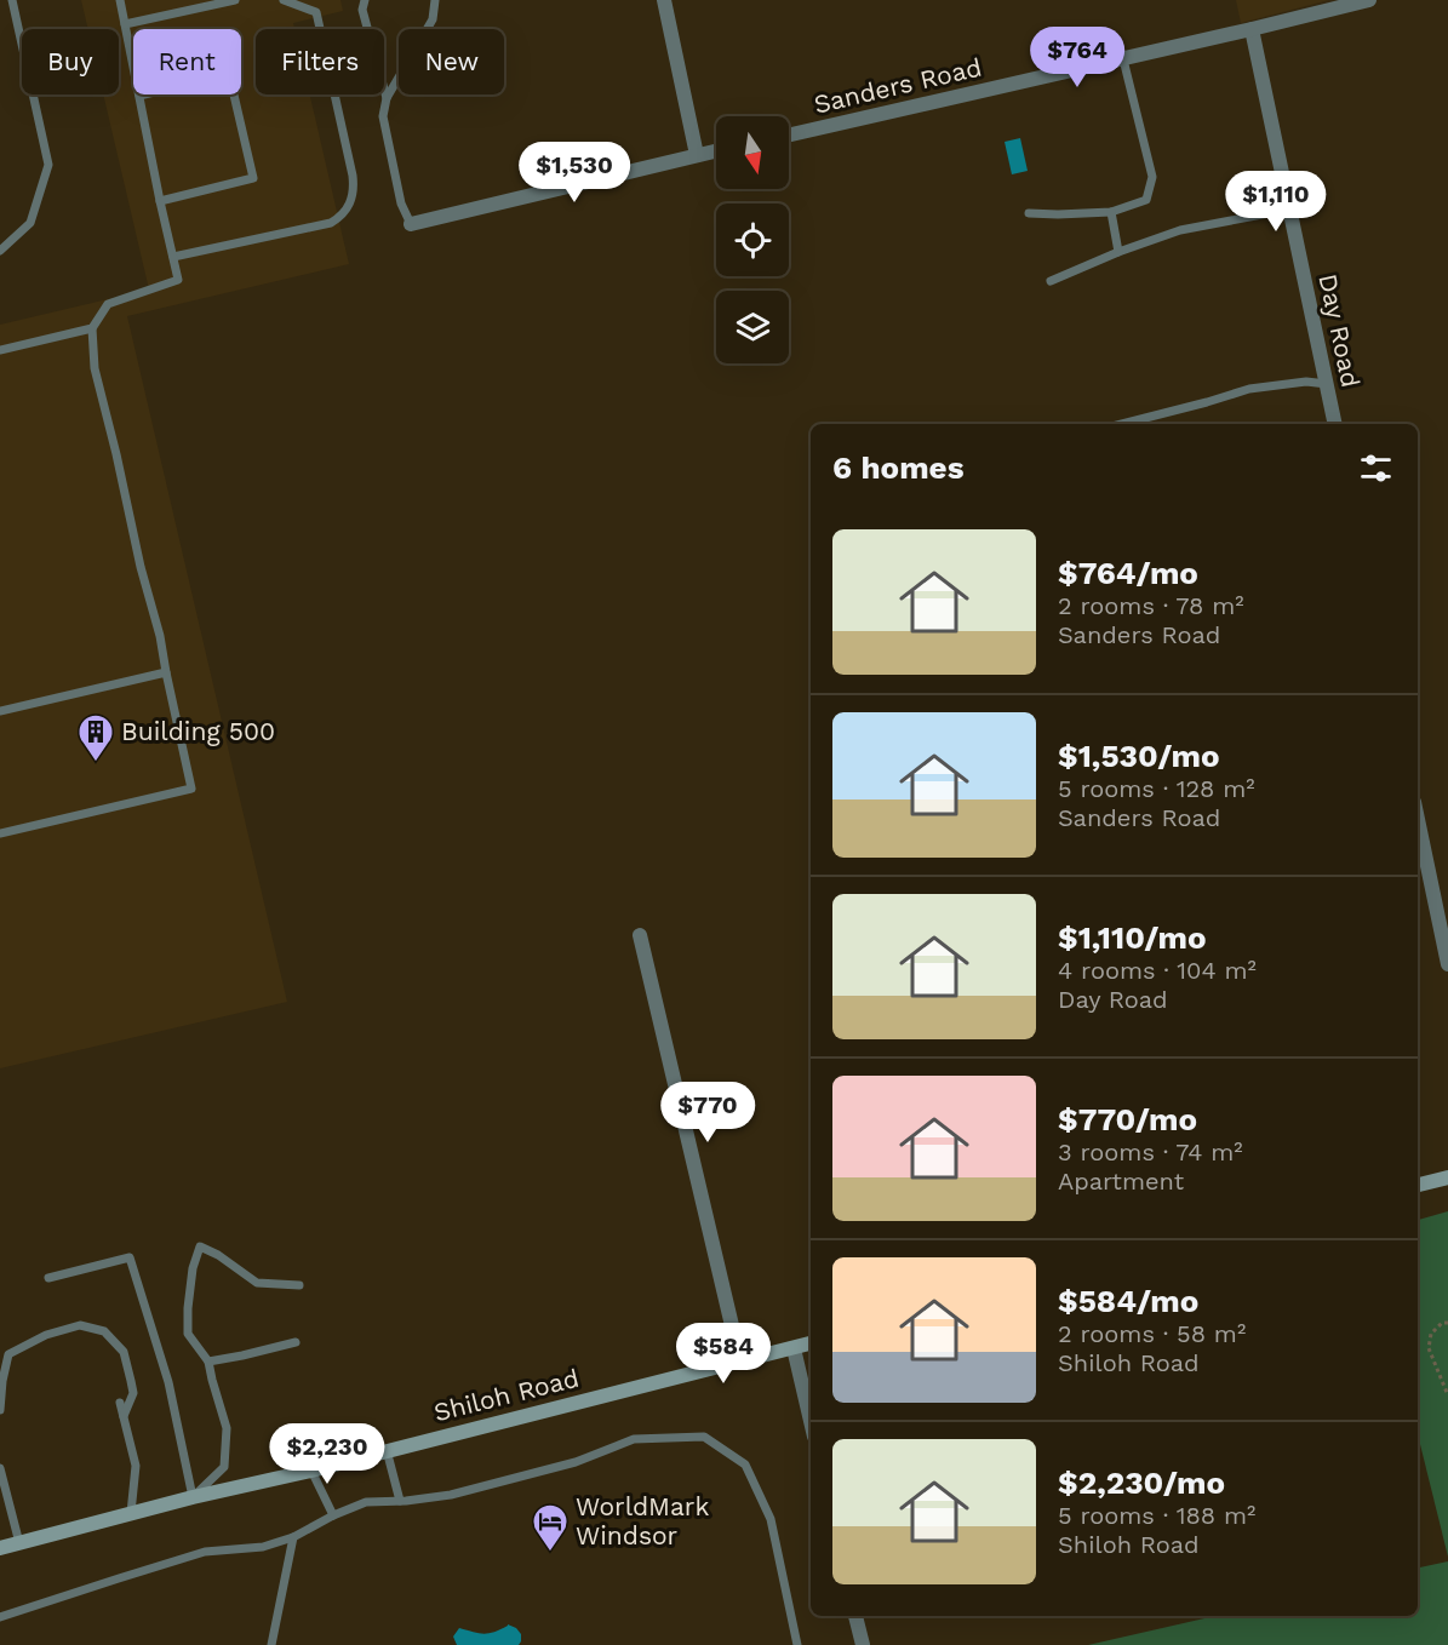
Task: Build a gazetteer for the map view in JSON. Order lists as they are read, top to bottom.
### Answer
{
  "streets": {
    "main road": ["Shiloh Road"],
    "street": ["Sanders Road", "Day Road"]
  },
  "crossings": [
    ["Sanders Road", "Day Road"]
  ],
  "places": {
    "building": ["Building 500"],
    "hotel": ["WorldMark Windsor"]
  },
  "north": "bottom",
  "page": {
    "price": [
      "$764",
      "$1,530",
      "$1,110",
      "$770",
      "$584",
      "$2,230"
    ],
    "chip": [
      "Buy",
      "Rent",
      "Filters",
      "New"
    ],
    "heading": "6 homes",
    "list": [
      {
        "name": "$764/mo",
        "note": "2 rooms · 78 m² · Sanders Road"
      },
      {
        "name": "$1,530/mo",
        "note": "5 rooms · 128 m² · Sanders Road"
      },
      {
        "name": "$1,110/mo",
        "note": "4 rooms · 104 m² · Day Road"
      },
      {
        "name": "$770/mo",
        "note": "3 rooms · 74 m² · Apartment"
      },
      {
        "name": "$584/mo",
        "note": "2 rooms · 58 m² · Shiloh Road"
      },
      {
        "name": "$2,230/mo",
        "note": "5 rooms · 188 m² · Shiloh Road"
      }
    ]
  }
}
